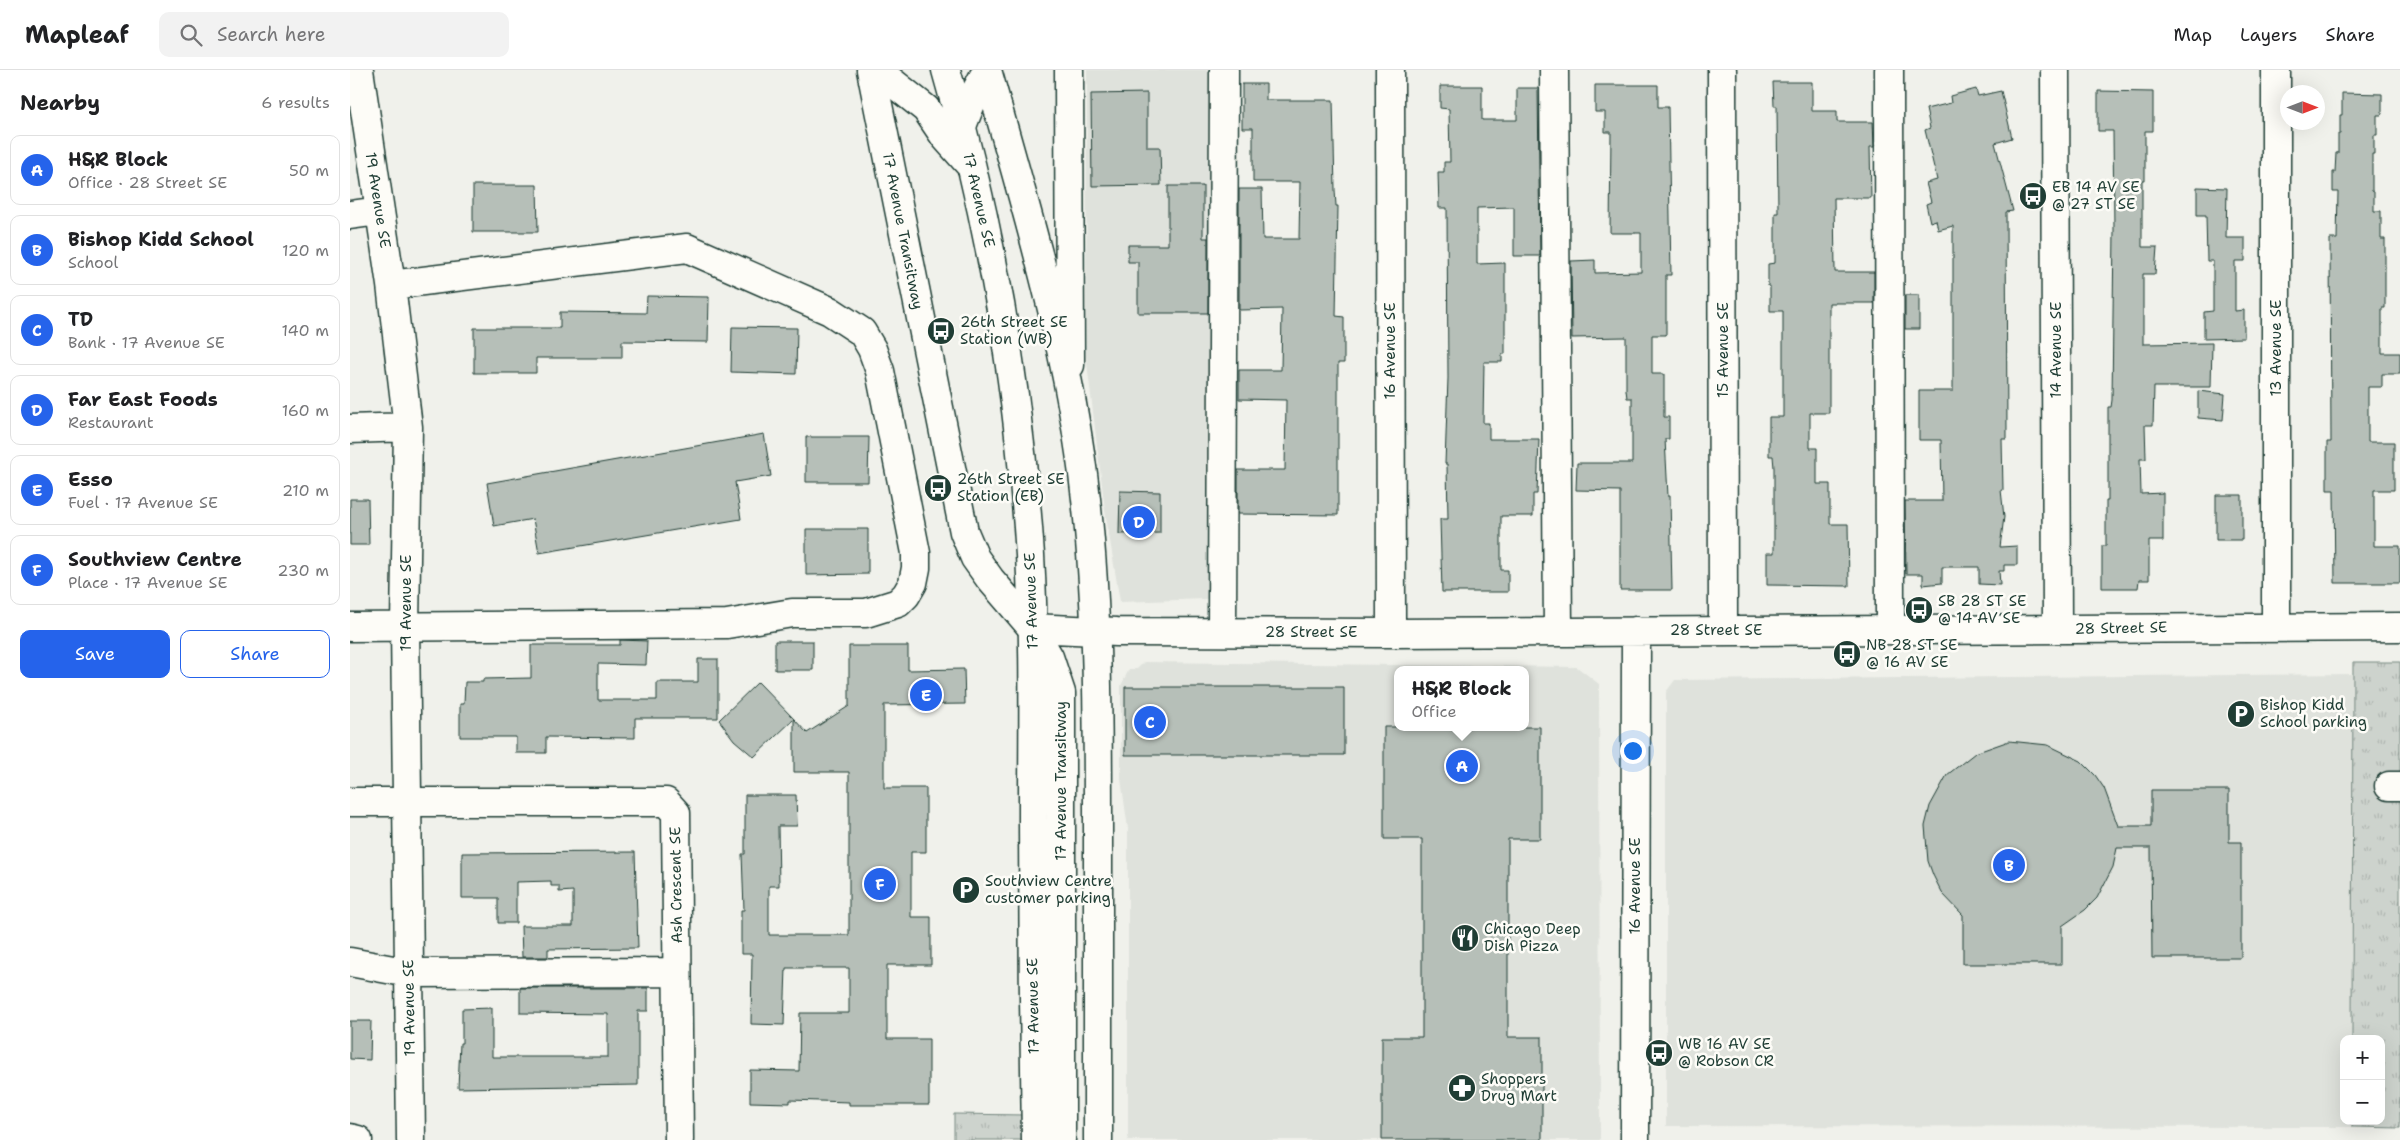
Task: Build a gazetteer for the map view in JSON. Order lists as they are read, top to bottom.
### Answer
{
  "streets": {
    "street": [
      "19 Avenue SE",
      "17 Avenue SE",
      "17 Avenue Transitway",
      "13 Avenue SE",
      "15 Avenue SE",
      "14 Avenue SE",
      "16 Avenue SE",
      "28 Street SE",
      "Ash Crescent SE"
    ]
  },
  "crossings": [
    ["19 Avenue SE", "Ash Crescent SE"],
    ["17 Avenue SE", "17 Avenue Transitway"],
    ["17 Avenue SE", "28 Street SE"],
    ["17 Avenue Transitway", "28 Street SE"],
    ["13 Avenue SE", "28 Street SE"],
    ["15 Avenue SE", "28 Street SE"],
    ["14 Avenue SE", "28 Street SE"],
    ["16 Avenue SE", "28 Street SE"]
  ],
  "places": {
    "bus stop": [
      "EB 14 AV SE @ 27 ST SE",
      "26th Street SE Station (WB)",
      "26th Street SE Station (EB)",
      "SB 28 ST SE @ 14 AV SE",
      "NB 28 ST SE @ 16 AV SE",
      "WB 16 AV SE @ Robson CR"
    ],
    "parking": ["Bishop Kidd School parking", "Southview Centre customer parking"],
    "restaurant": ["Chicago Deep Dish Pizza"],
    "pharmacy": ["Shoppers Drug Mart"]
  },
  "north": "right",
  "page": {
    "header": "Mapleaf",
    "search": "Search here",
    "nav": ["Map", "Layers", "Share"],
    "heading": ["Nearby", "6 results"],
    "list": [
      {
        "mark": "A",
        "name": "H&R Block",
        "note": "Office · 28 Street SE",
        "value": "50 m"
      },
      {
        "mark": "B",
        "name": "Bishop Kidd School",
        "note": "School",
        "value": "120 m"
      },
      {
        "mark": "C",
        "name": "TD",
        "note": "Bank · 17 Avenue SE",
        "value": "140 m"
      },
      {
        "mark": "D",
        "name": "Far East Foods",
        "note": "Restaurant",
        "value": "160 m"
      },
      {
        "mark": "E",
        "name": "Esso",
        "note": "Fuel · 17 Avenue SE",
        "value": "210 m"
      },
      {
        "mark": "F",
        "name": "Southview Centre",
        "note": "Place · 17 Avenue SE",
        "value": "230 m"
      }
    ],
    "pins": [
      "D",
      "E",
      "C",
      "A",
      "B",
      "F"
    ],
    "buttons": ["Save", "Share"],
    "popup": ["H&R Block", "Office"],
    "map_buttons": ["+", "−"]
  }
}
